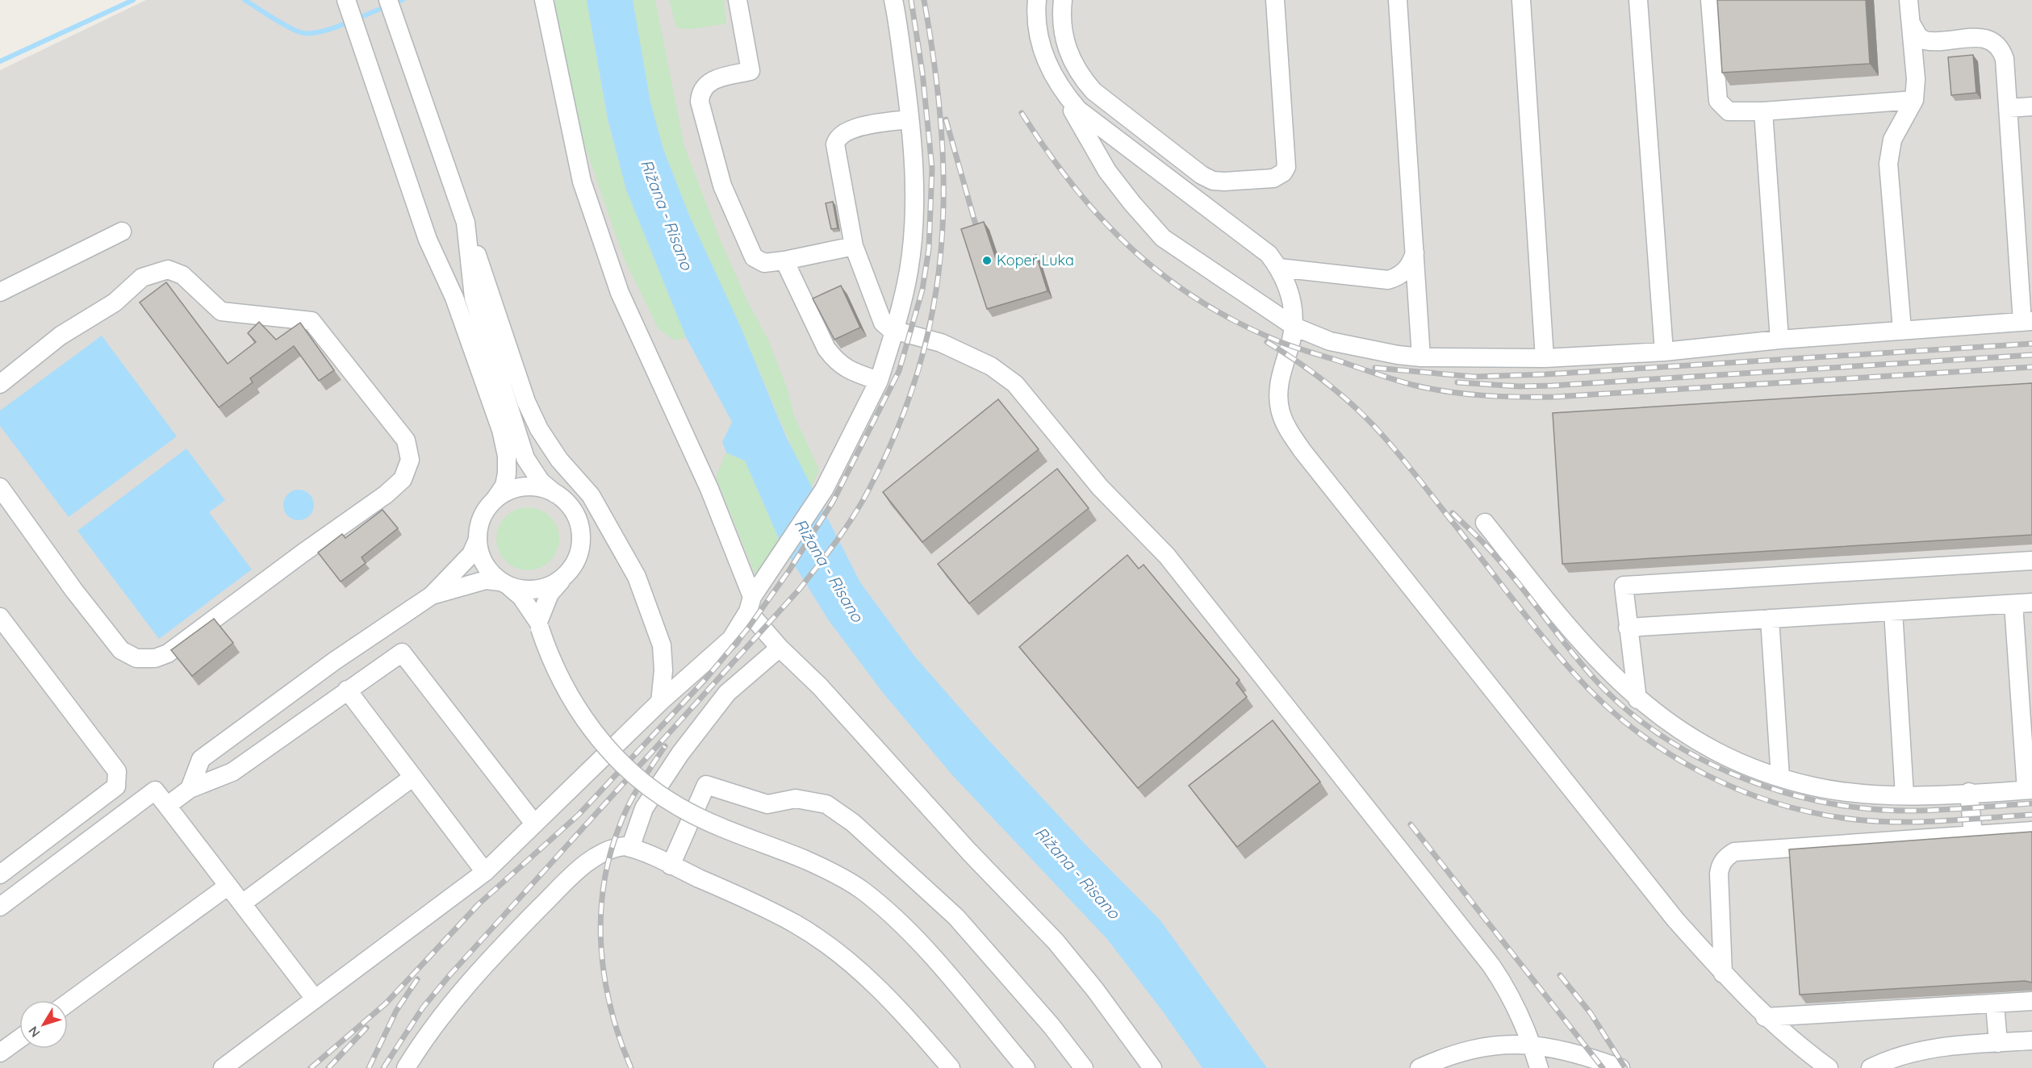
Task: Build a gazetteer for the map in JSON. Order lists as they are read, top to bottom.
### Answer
{
  "water": ["Rižana - Risano"],
  "places": ["Koper Luka"],
  "north": "bottom left"
}
